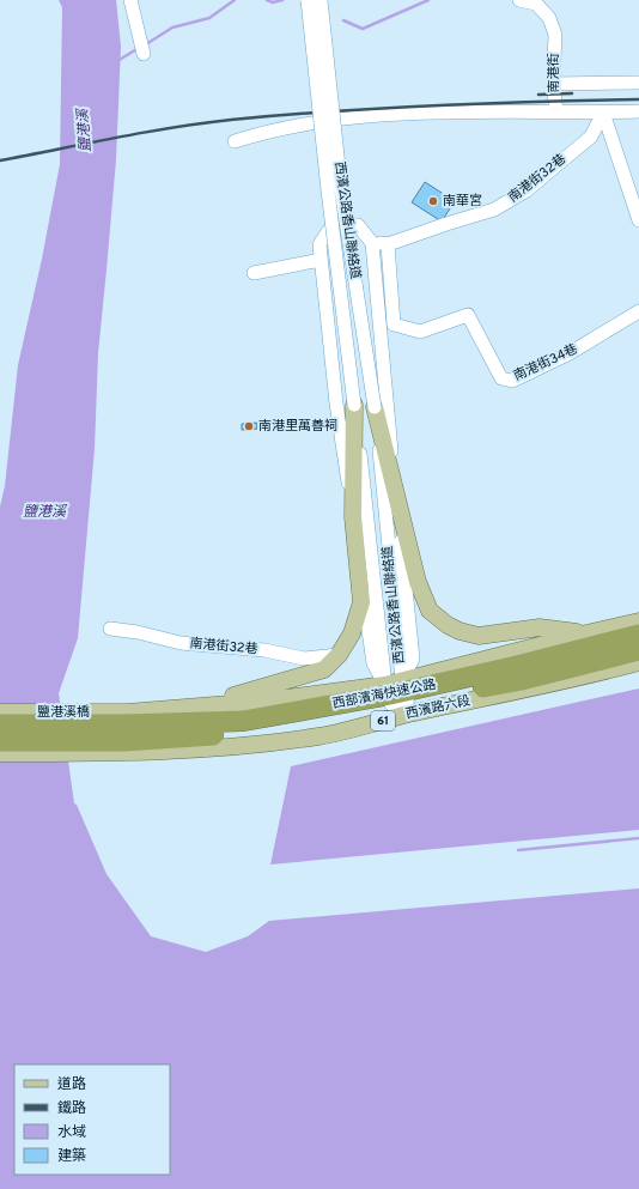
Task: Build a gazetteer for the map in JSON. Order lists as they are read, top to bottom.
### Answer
{
  "streets": {
    "highway": ["西部濱海快速公路", "鹽港溪橋", "61"],
    "main road": ["西濱路六段"],
    "street": [
      "南港街",
      "南港街32巷",
      "西濱公路香山聯絡道",
      "南港街34巷"
    ]
  },
  "crossings": [
    ["南港街", "南港街32巷"],
    ["南港街32巷", "南港街34巷"],
    ["西濱公路香山聯絡道", "西部濱海快速公路"],
    ["西濱公路香山聯絡道", "西濱路六段"],
    ["西部濱海快速公路", "西濱路六段"],
    ["西部濱海快速公路", "鹽港溪橋"],
    ["西部濱海快速公路", "61"],
    ["西濱路六段", "鹽港溪橋"],
    ["西濱路六段", "61"],
    ["鹽港溪橋", "61"]
  ],
  "water": ["鹽港溪"],
  "places": ["南華宮", "南港里萬善祠"],
  "legend": [
    "道路",
    "鐵路",
    "水域",
    "建築"
  ]
}
